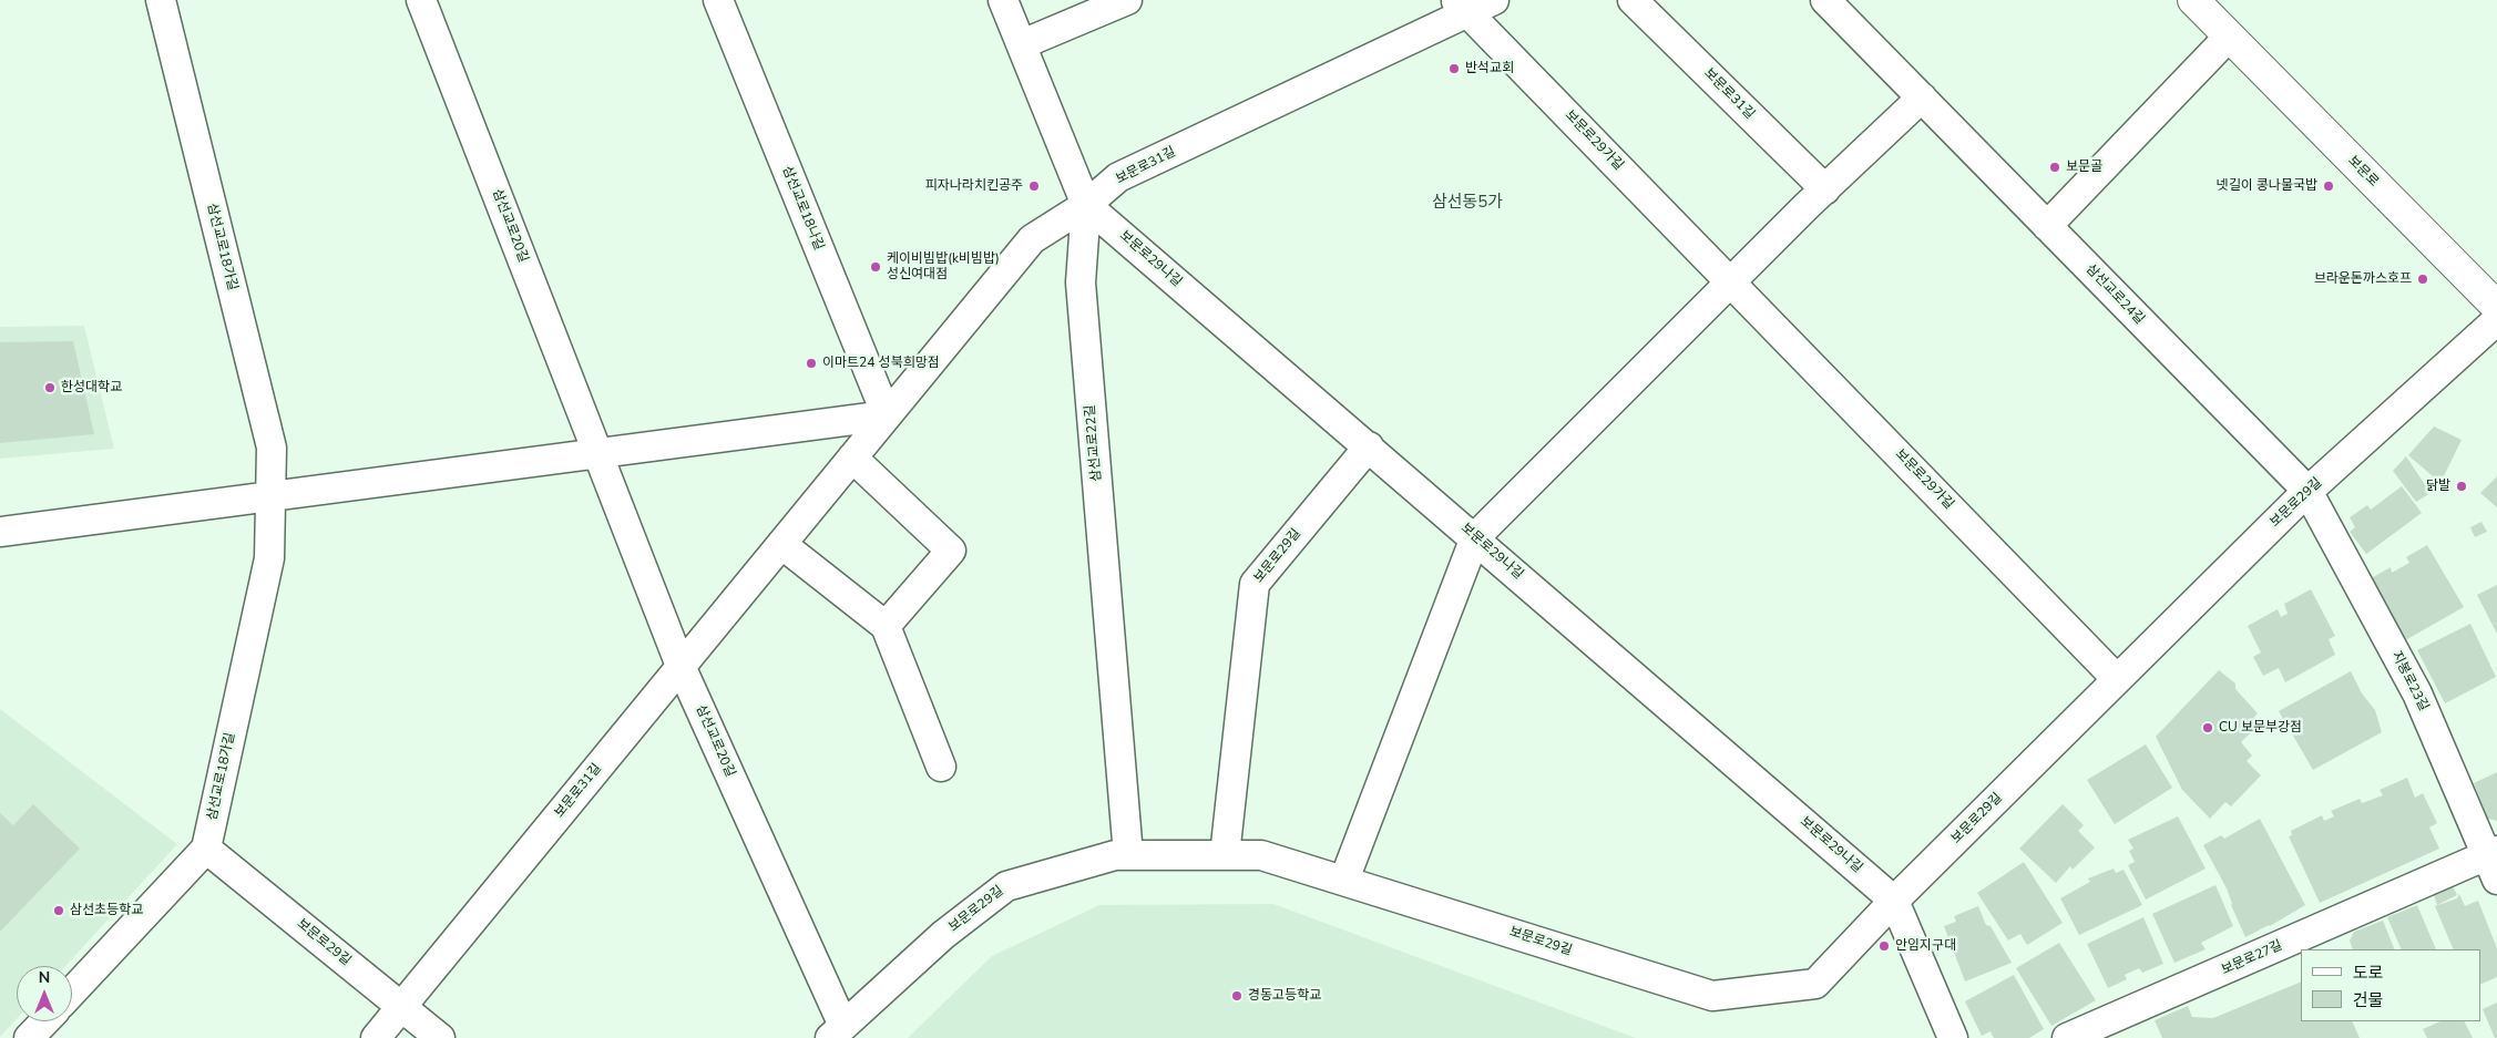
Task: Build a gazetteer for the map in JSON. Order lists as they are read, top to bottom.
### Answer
{
  "streets": {
    "main road": ["보문로"],
    "street": [
      "보문로31길",
      "보문로29가길",
      "삼선교로18나길",
      "삼선교로20길",
      "삼선교로18가길",
      "보문로29나길",
      "삼선교로24길",
      "삼선교로22길",
      "보문로29길",
      "지봉로23길",
      "보문로27길"
    ]
  },
  "crossings": [
    ["보문로31길", "보문로29가길"],
    ["보문로31길", "삼선교로18나길"],
    ["보문로31길", "삼선교로20길"],
    ["보문로31길", "보문로29나길"],
    ["보문로31길", "삼선교로22길"],
    ["보문로31길", "보문로29길"],
    ["보문로29가길", "보문로29길"],
    ["삼선교로20길", "보문로29길"],
    ["삼선교로18가길", "보문로29길"],
    ["보문로29나길", "삼선교로22길"],
    ["보문로29나길", "보문로29길"],
    ["삼선교로24길", "보문로29길"],
    ["삼선교로24길", "지봉로23길"],
    ["삼선교로22길", "보문로29길"],
    ["보문로29길", "지봉로23길"],
    ["지봉로23길", "보문로27길"]
  ],
  "districts": ["삼선동5가"],
  "places": [
    "반석교회",
    "보문골",
    "피자나라치킨공주",
    "넷길이 콩나물국밥",
    "케이비빔밥(k비빔밥) 성신여대점",
    "브라운돈까스호프",
    "이마트24 성북희망점",
    "한성대학교",
    "닭발",
    "CU 보문부강점",
    "삼선초등학교",
    "안임지구대",
    "경동고등학교"
  ],
  "legend": ["도로", "건물"],
  "north": "top"
}
